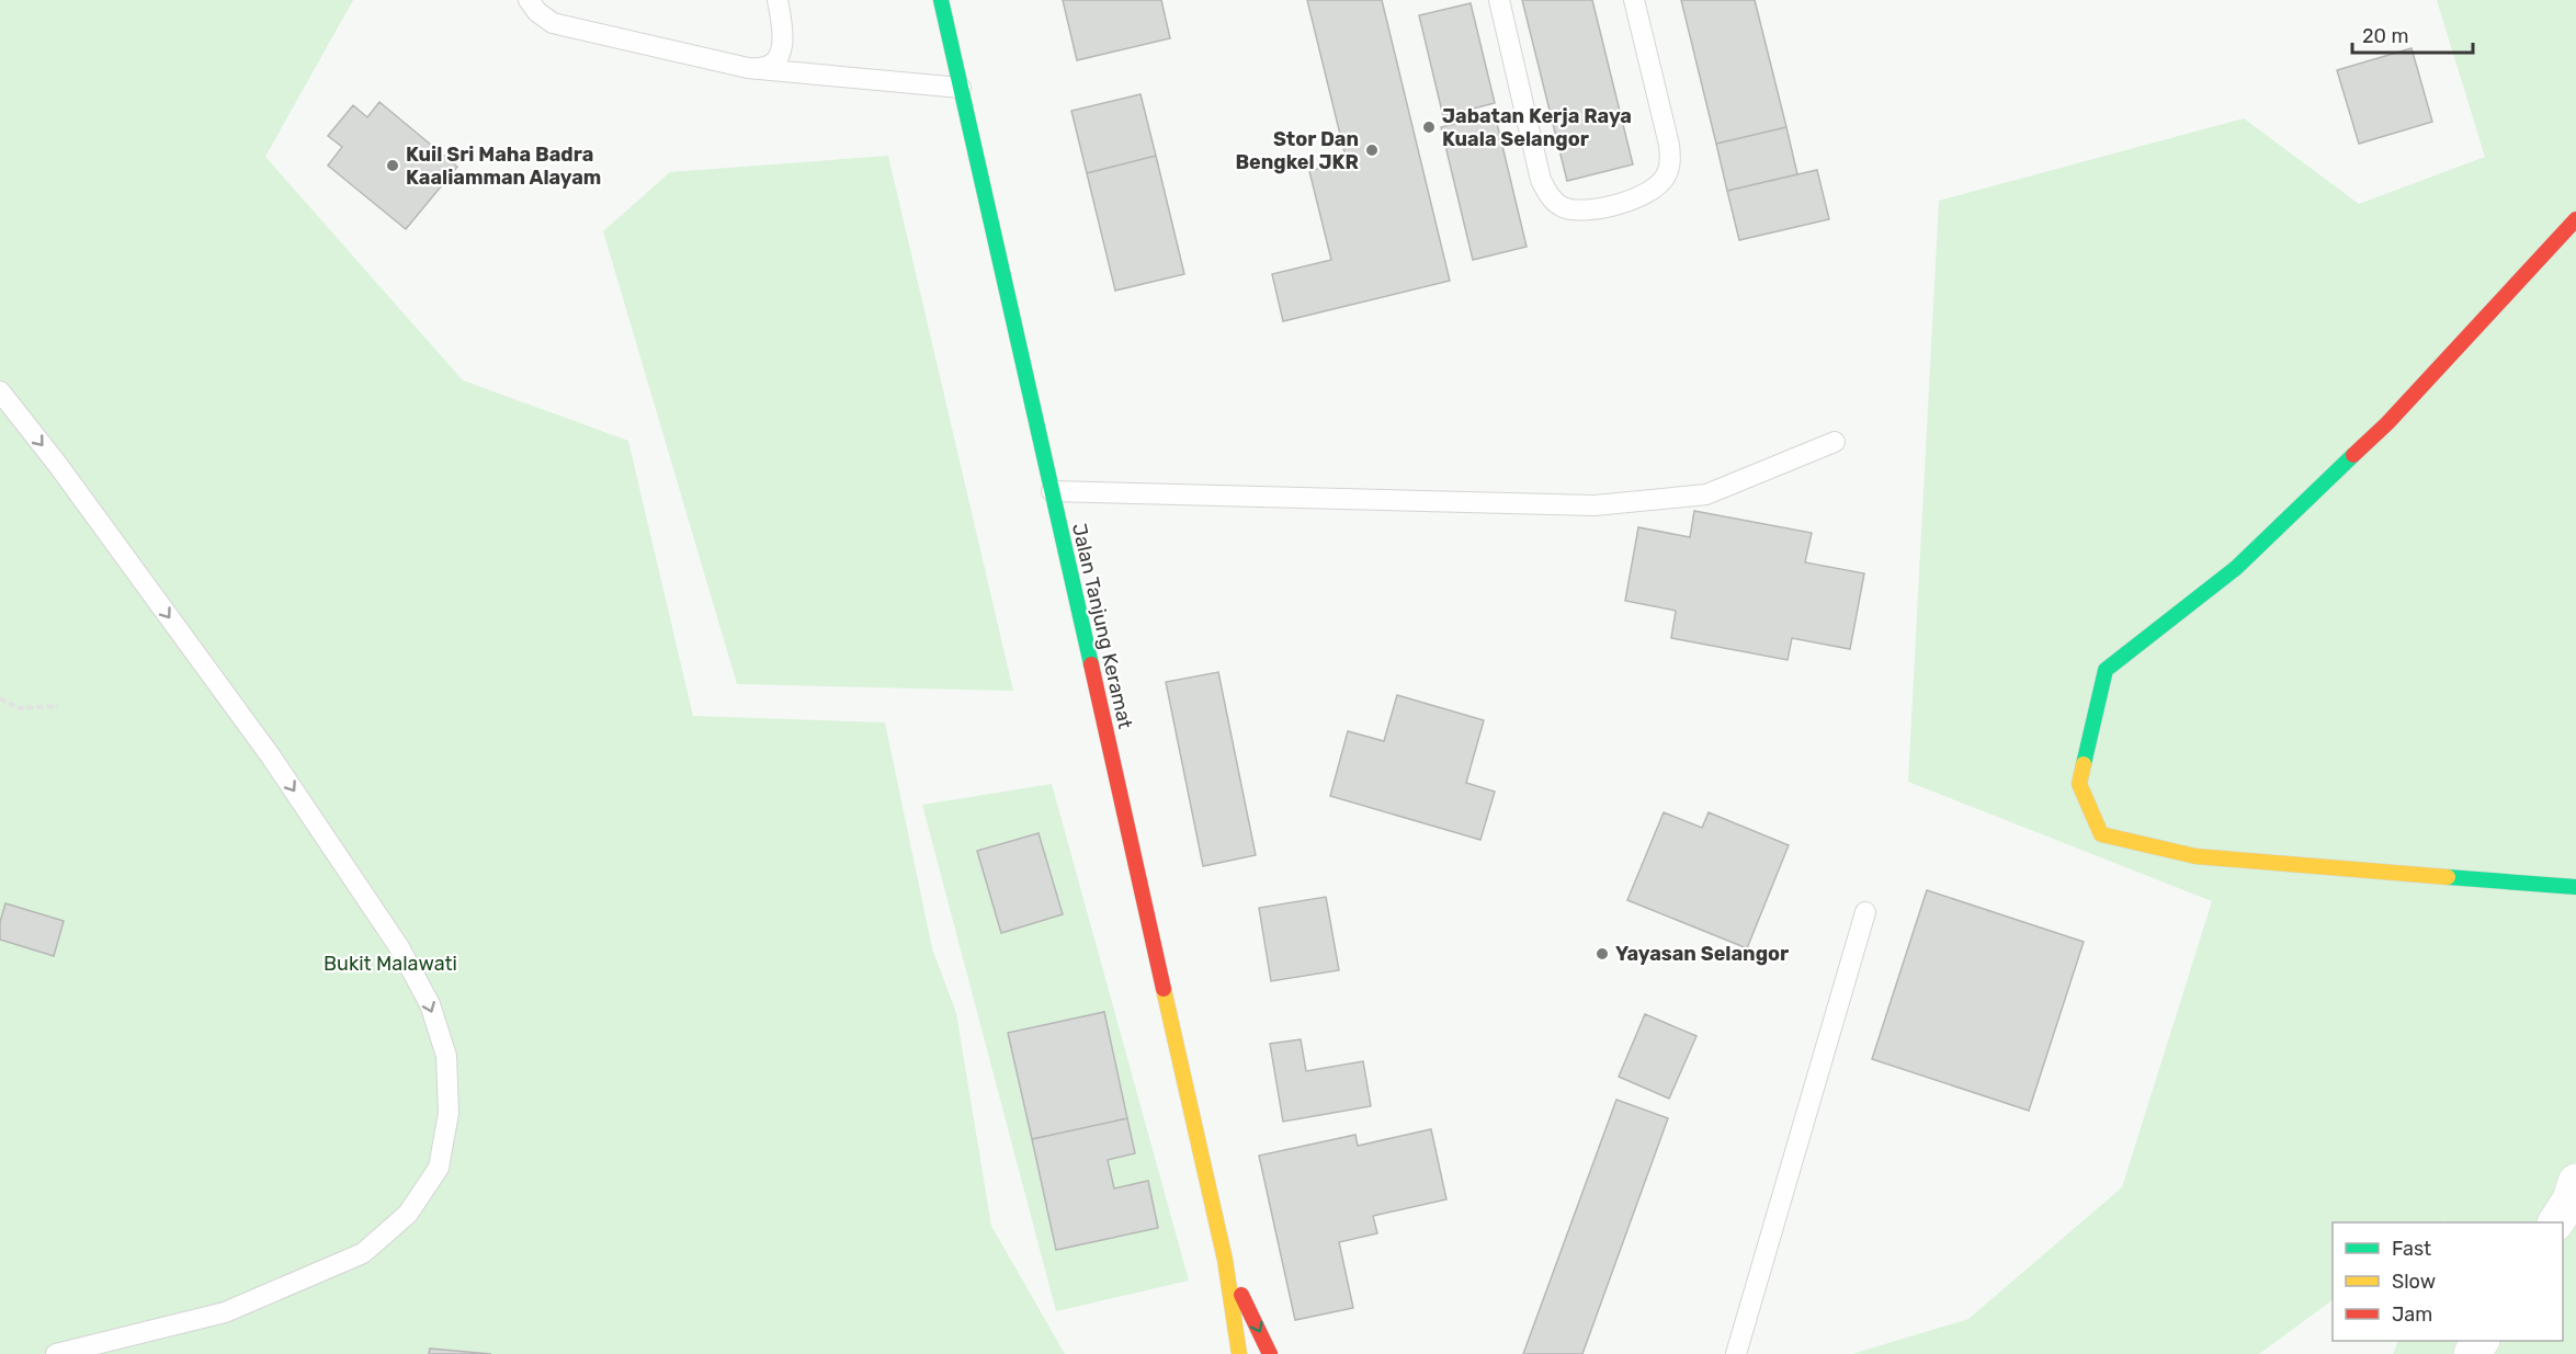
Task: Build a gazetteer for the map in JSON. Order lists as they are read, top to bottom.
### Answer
{
  "streets": {
    "street": ["Jalan Tanjung Keramat"]
  },
  "parks": ["Bukit Malawati"],
  "places": [
    "Jabatan Kerja Raya Kuala Selangor",
    "Stor Dan Bengkel JKR",
    "Kuil Sri Maha Badra Kaaliamman Alayam",
    "Yayasan Selangor"
  ],
  "legend": ["Fast", "Slow", "Jam"],
  "scale_bar": "20 m"
}
